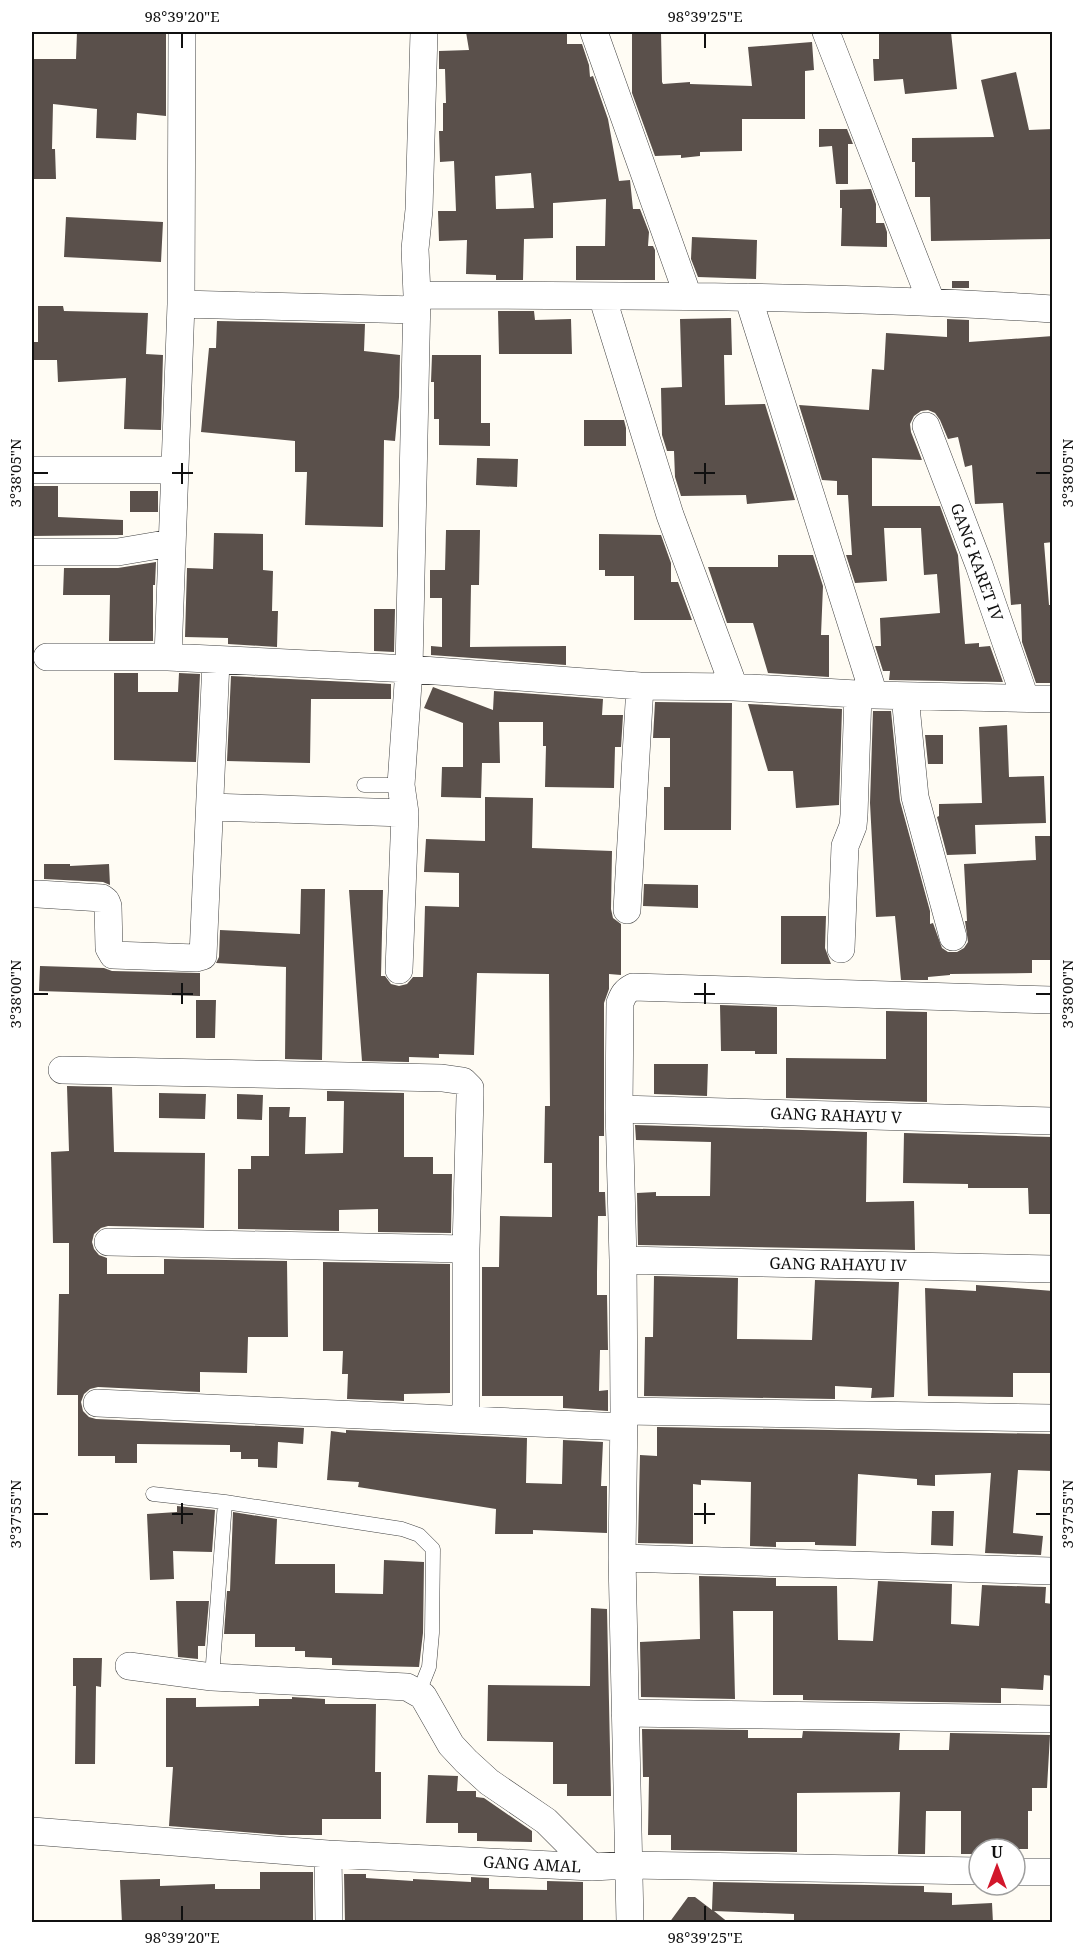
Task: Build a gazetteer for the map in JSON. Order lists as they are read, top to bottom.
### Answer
{
  "streets": {
    "street": [
      "GANG KARET IV",
      "GANG RAHAYU V",
      "GANG RAHAYU IV",
      "GANG AMAL"
    ]
  },
  "north": "top",
  "coordinates": [
    "98°39'20\"E",
    "98°39'25\"E",
    "3°38'05\"N",
    "3°38'00\"N",
    "3°37'55\"N"
  ]
}
